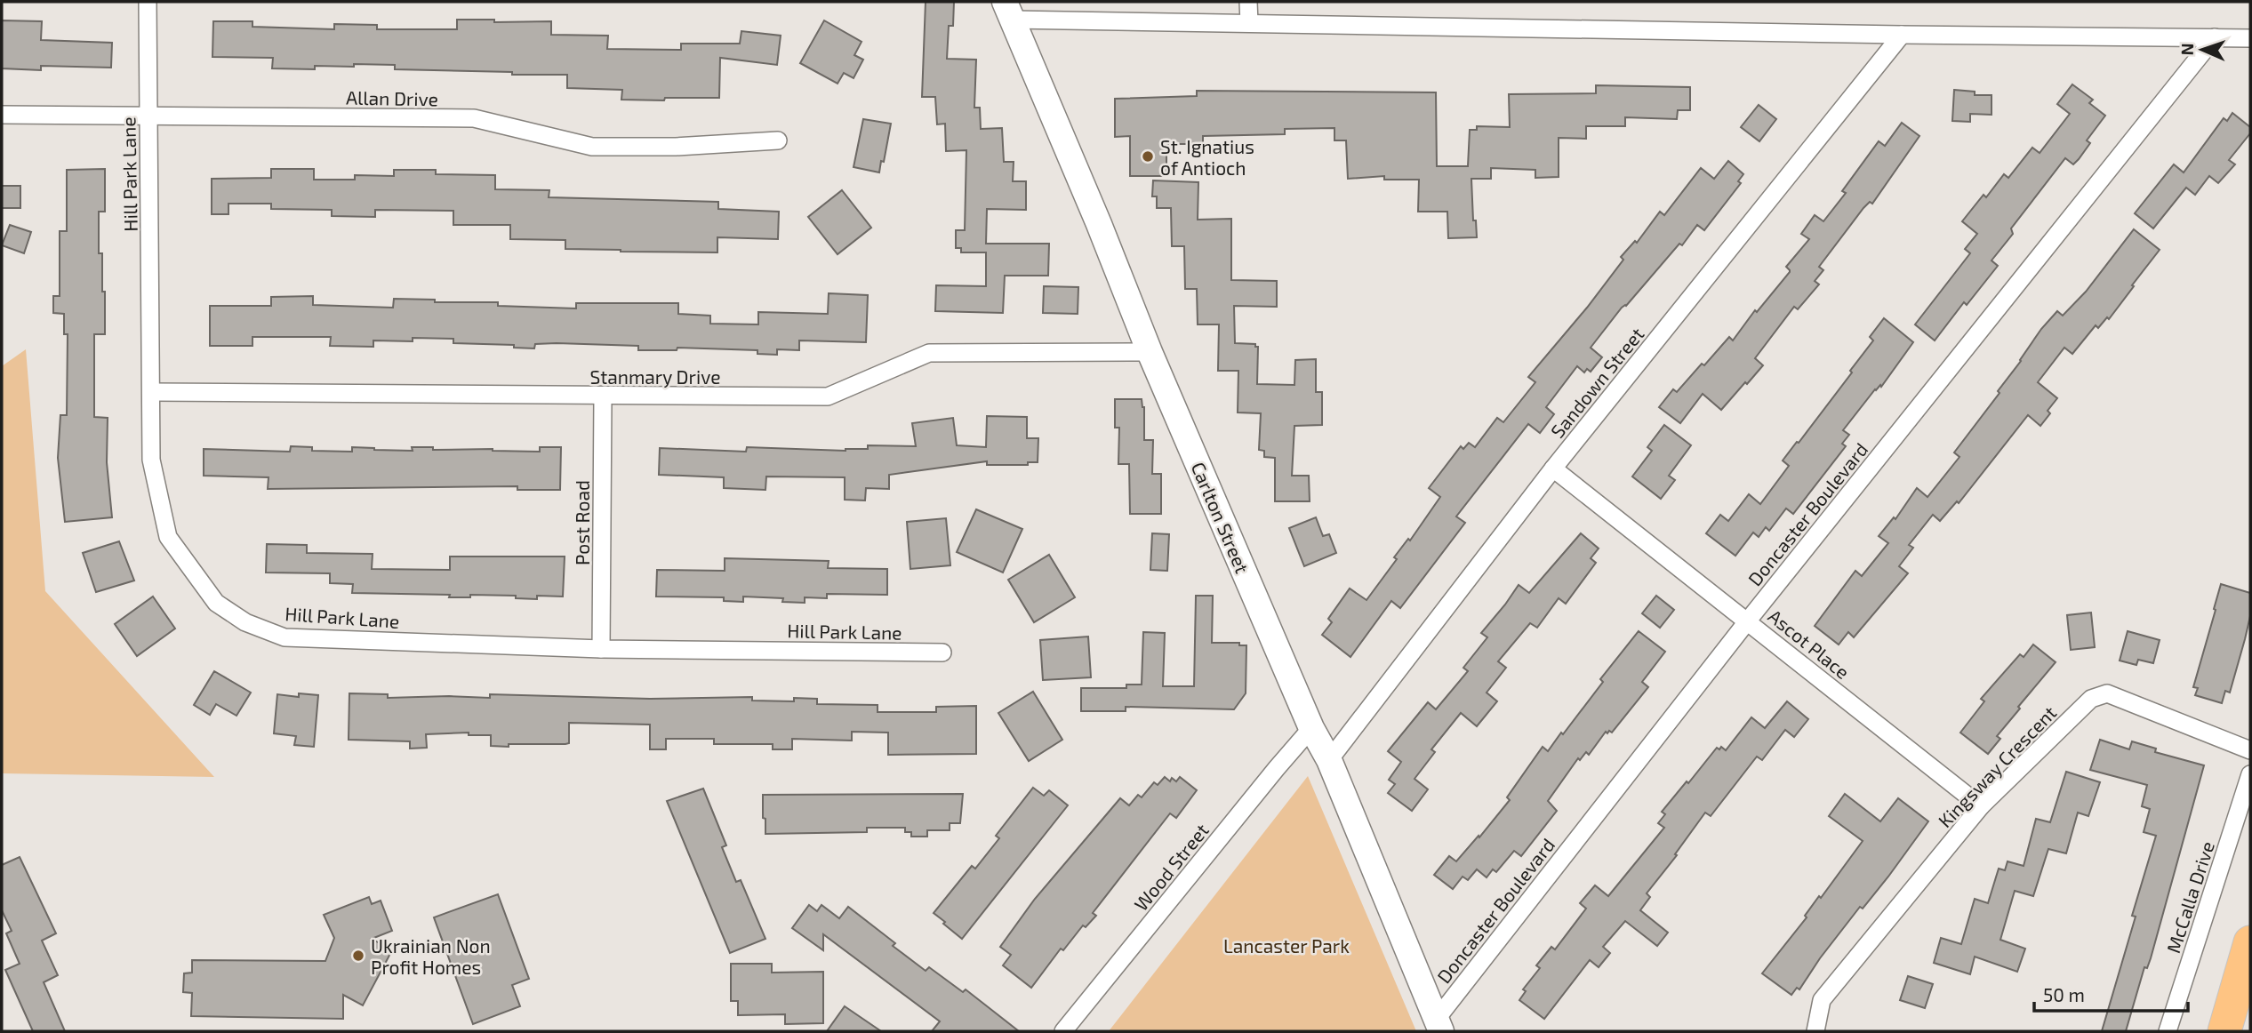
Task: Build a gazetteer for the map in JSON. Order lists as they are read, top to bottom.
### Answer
{
  "streets": {
    "main road": ["Carlton Street"],
    "street": [
      "Allan Drive",
      "Hill Park Lane",
      "Stanmary Drive",
      "Sandown Street",
      "Doncaster Boulevard",
      "Post Road",
      "Ascot Place",
      "Kingsway Crescent",
      "Wood Street",
      "McCalla Drive"
    ]
  },
  "crossings": [
    ["Allan Drive", "Hill Park Lane"],
    ["Hill Park Lane", "Stanmary Drive"],
    ["Hill Park Lane", "Post Road"],
    ["Stanmary Drive", "Carlton Street"],
    ["Stanmary Drive", "Post Road"],
    ["Sandown Street", "Carlton Street"],
    ["Sandown Street", "Ascot Place"],
    ["Doncaster Boulevard", "Carlton Street"],
    ["Doncaster Boulevard", "Ascot Place"],
    ["Carlton Street", "Wood Street"],
    ["Ascot Place", "Kingsway Crescent"]
  ],
  "parks": ["Lancaster Park"],
  "places": ["St. Ignatius of Antioch", "Ukrainian Non Profit Homes"],
  "scale_bar": "50 m",
  "north": "left"
}
